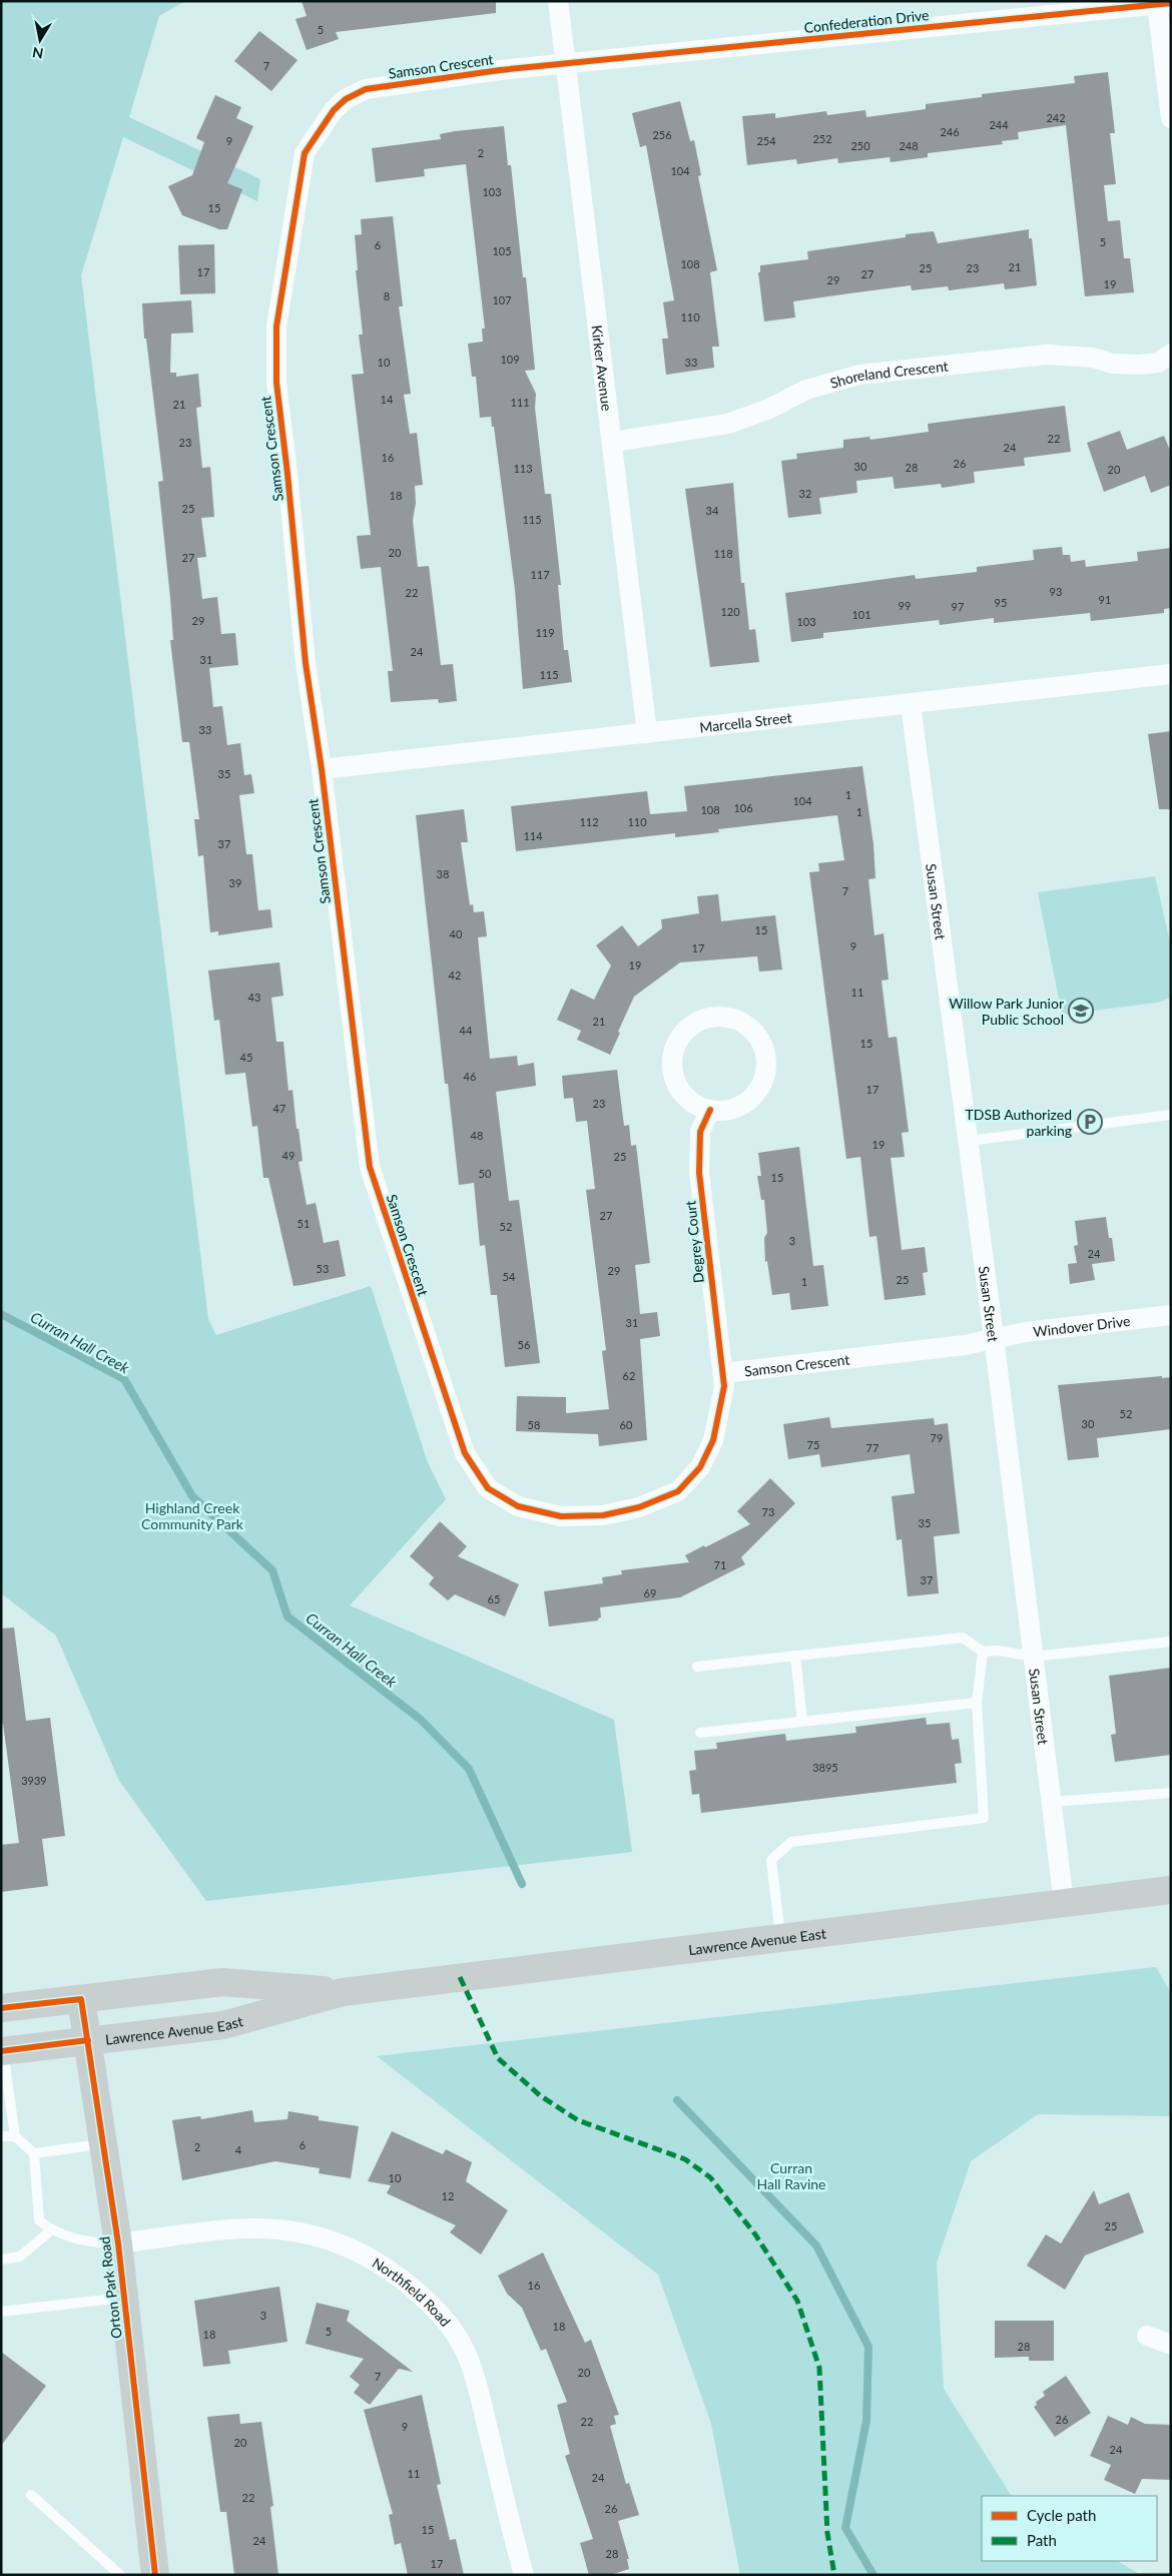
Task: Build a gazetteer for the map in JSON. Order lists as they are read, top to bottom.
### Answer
{
  "streets": {
    "main road": ["Lawrence Avenue East", "Orton Park Road"],
    "street": [
      "Confederation Drive",
      "Samson Crescent",
      "Kirker Avenue",
      "Shoreland Crescent",
      "Marcella Street",
      "Susan Street",
      "Degrey Court",
      "Windover Drive",
      "Northfield Road"
    ]
  },
  "crossings": [
    ["Confederation Drive", "Samson Crescent"],
    ["Confederation Drive", "Kirker Avenue"],
    ["Samson Crescent", "Kirker Avenue"],
    ["Samson Crescent", "Marcella Street"],
    ["Samson Crescent", "Susan Street"],
    ["Samson Crescent", "Degrey Court"],
    ["Samson Crescent", "Windover Drive"],
    ["Kirker Avenue", "Shoreland Crescent"],
    ["Kirker Avenue", "Marcella Street"],
    ["Marcella Street", "Susan Street"],
    ["Susan Street", "Windover Drive"],
    ["Susan Street", "Lawrence Avenue East"],
    ["Lawrence Avenue East", "Orton Park Road"],
    ["Orton Park Road", "Northfield Road"]
  ],
  "water": ["Curran Hall Creek"],
  "parks": ["Highland Creek Community Park", "Curran Hall Ravine"],
  "places": {
    "school or university": ["Willow Park Junior Public School"],
    "parking": ["TDSB Authorized parking"]
  },
  "house_numbers": [
    "5",
    "7",
    "242",
    "244",
    "246",
    "256",
    "252",
    "9",
    "254",
    "250",
    "248",
    "2",
    "104",
    "103",
    "15",
    "5",
    "6",
    "105",
    "108",
    "21",
    "25",
    "23",
    "17",
    "27",
    "29",
    "19",
    "8",
    "107",
    "110",
    "109",
    "10",
    "33",
    "14",
    "111",
    "21",
    "22",
    "23",
    "24",
    "16",
    "26",
    "30",
    "28",
    "113",
    "20",
    "32",
    "18",
    "25",
    "34",
    "115",
    "20",
    "118",
    "27",
    "117",
    "93",
    "22",
    "91",
    "95",
    "99",
    "97",
    "120",
    "101",
    "29",
    "103",
    "119",
    "24",
    "31",
    "115",
    "33",
    "35",
    "1",
    "104",
    "106",
    "108",
    "1",
    "112",
    "110",
    "114",
    "37",
    "38",
    "39",
    "7",
    "15",
    "40",
    "9",
    "17",
    "19",
    "42",
    "11",
    "43",
    "21",
    "44",
    "15",
    "45",
    "46",
    "17",
    "23",
    "47",
    "48",
    "19",
    "49",
    "25",
    "50",
    "15",
    "27",
    "51",
    "52",
    "3",
    "24",
    "53",
    "29",
    "54",
    "25",
    "1",
    "31",
    "56",
    "62",
    "52",
    "30",
    "58",
    "60",
    "79",
    "75",
    "77",
    "73",
    "35",
    "71",
    "37",
    "69",
    "65",
    "3895",
    "3939",
    "6",
    "2",
    "4",
    "10",
    "12",
    "25",
    "16",
    "3",
    "18",
    "5",
    "18",
    "28",
    "20",
    "7",
    "26",
    "22",
    "9",
    "20",
    "24",
    "11",
    "24",
    "22",
    "26",
    "15",
    "24",
    "28",
    "17"
  ],
  "legend": ["Cycle path", "Path"],
  "north": "bottom"
}
